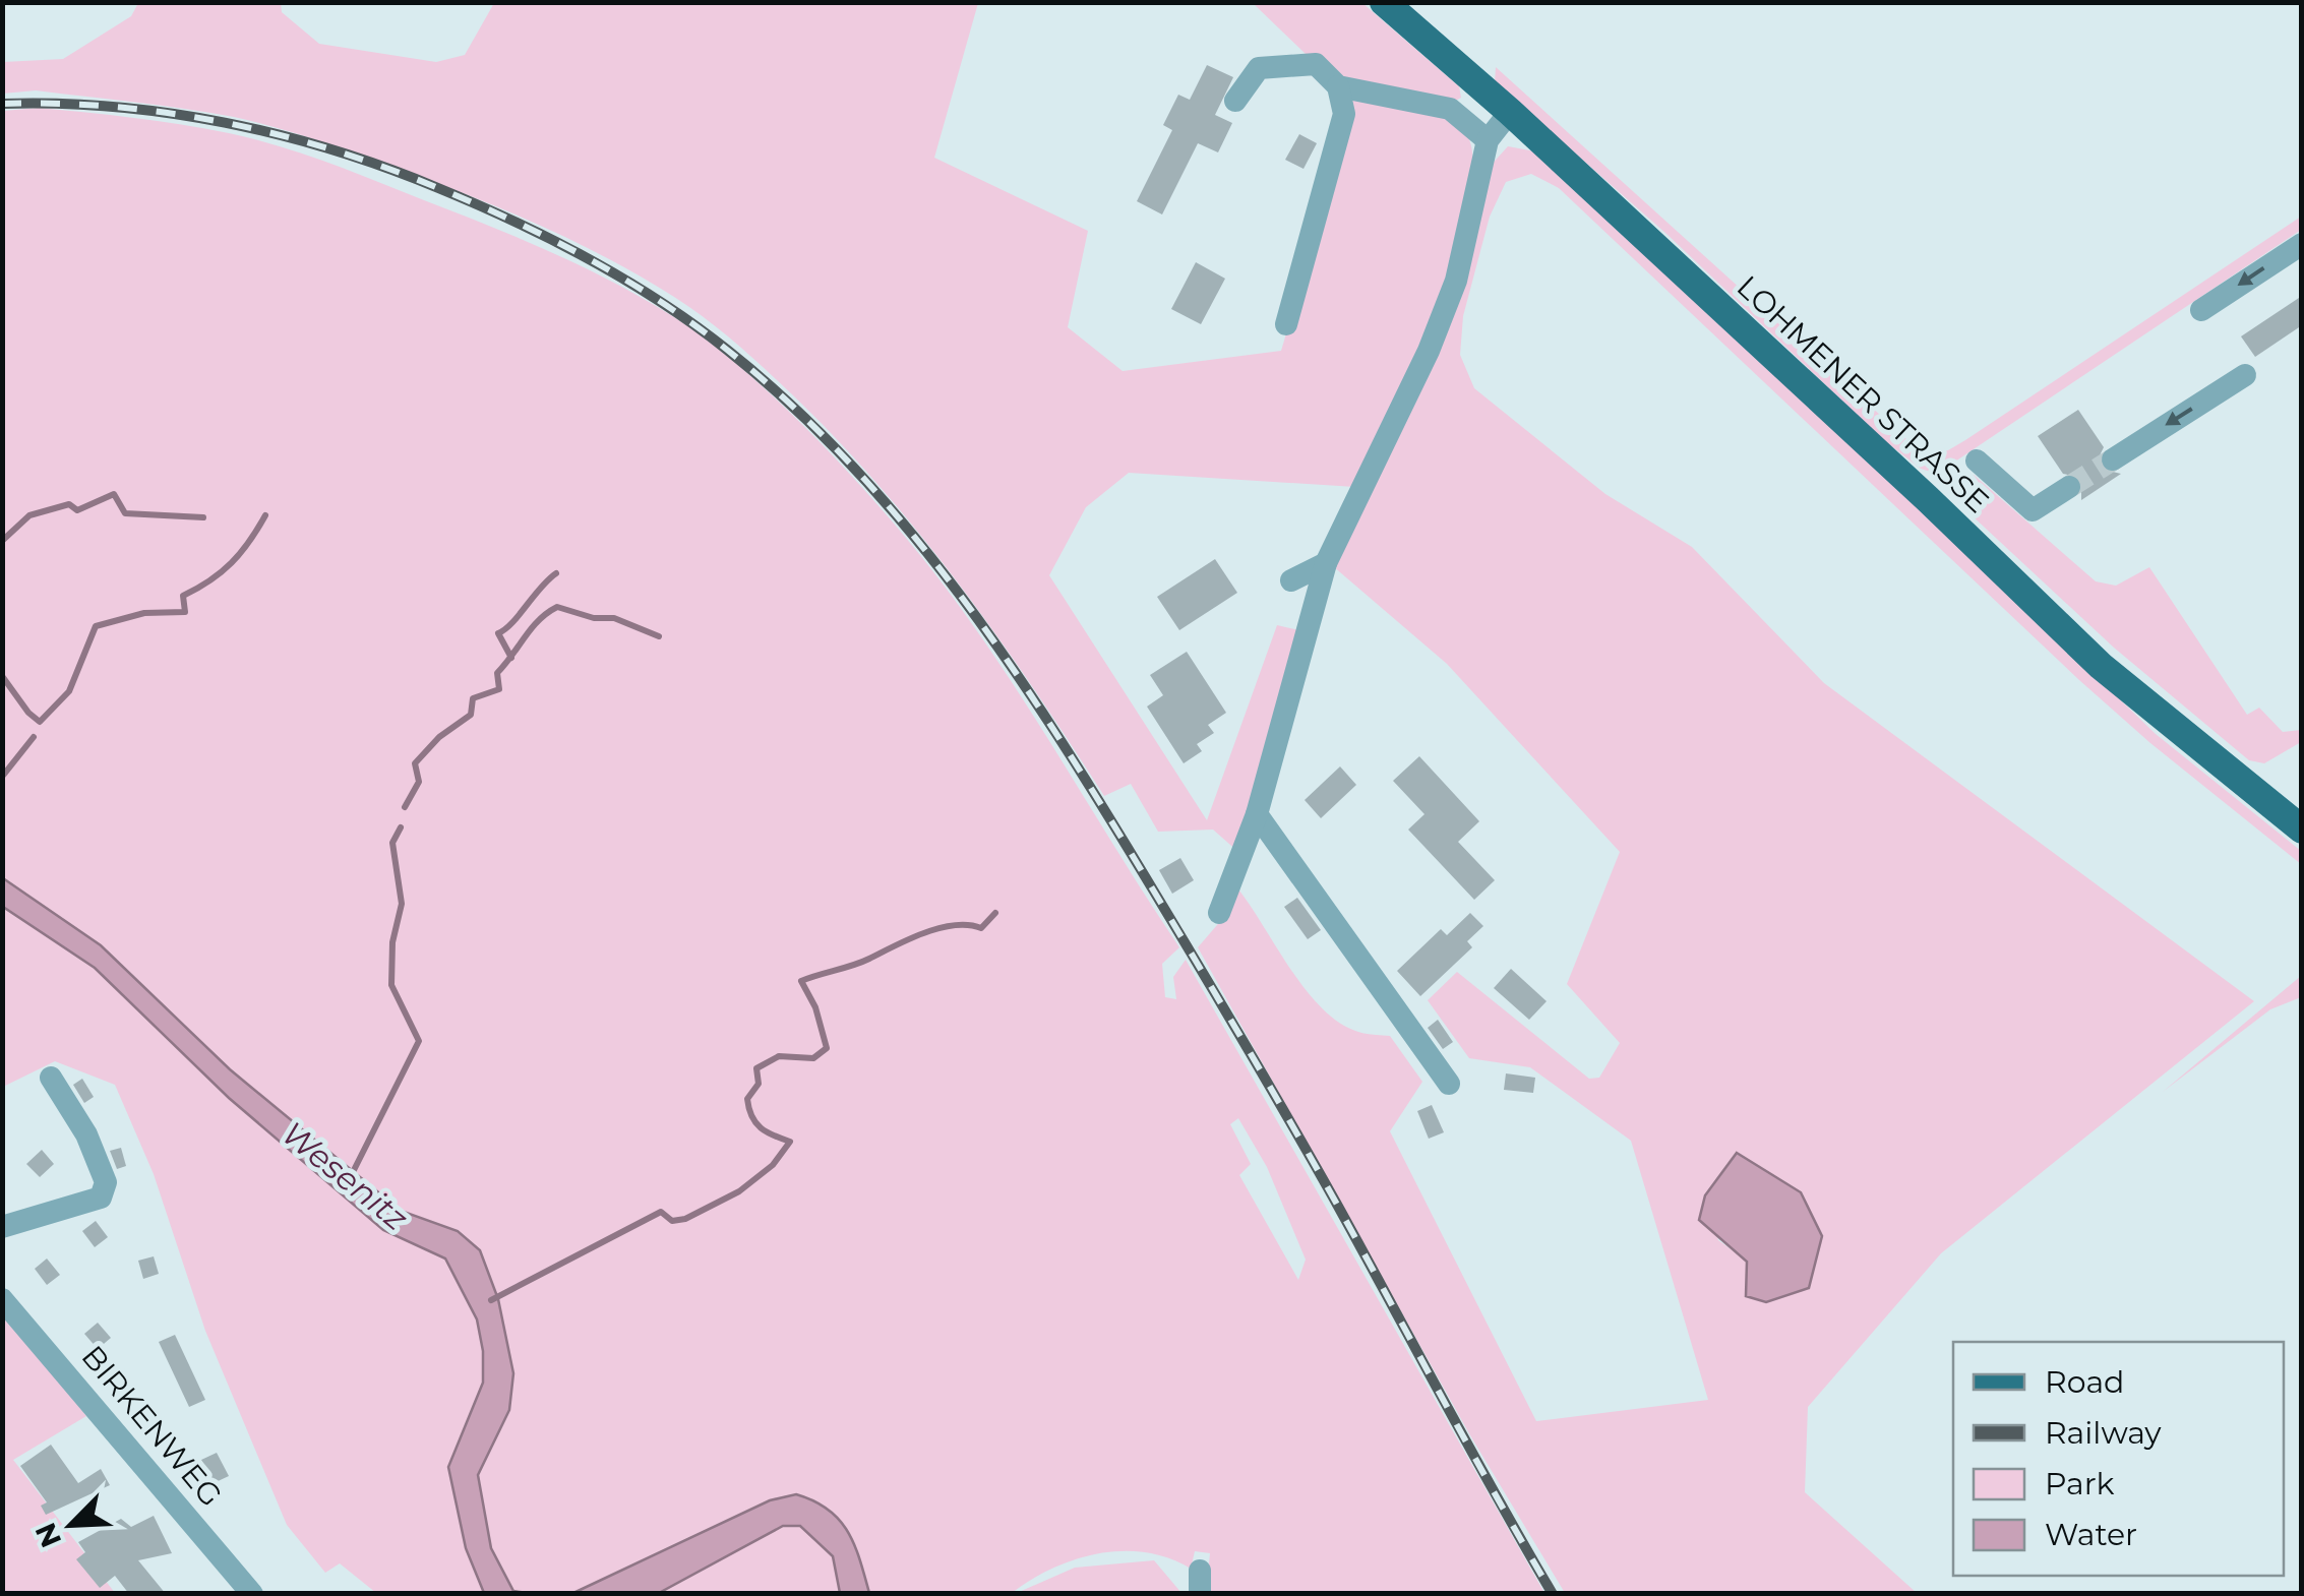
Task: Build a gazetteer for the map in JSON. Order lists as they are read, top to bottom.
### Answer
{
  "streets": {
    "main road": ["LOHMENER STRASSE"],
    "street": ["BIRKENWEG"]
  },
  "water": ["Wesenitz"],
  "legend": [
    "Road",
    "Railway",
    "Park",
    "Water"
  ],
  "north": "bottom left"
}
